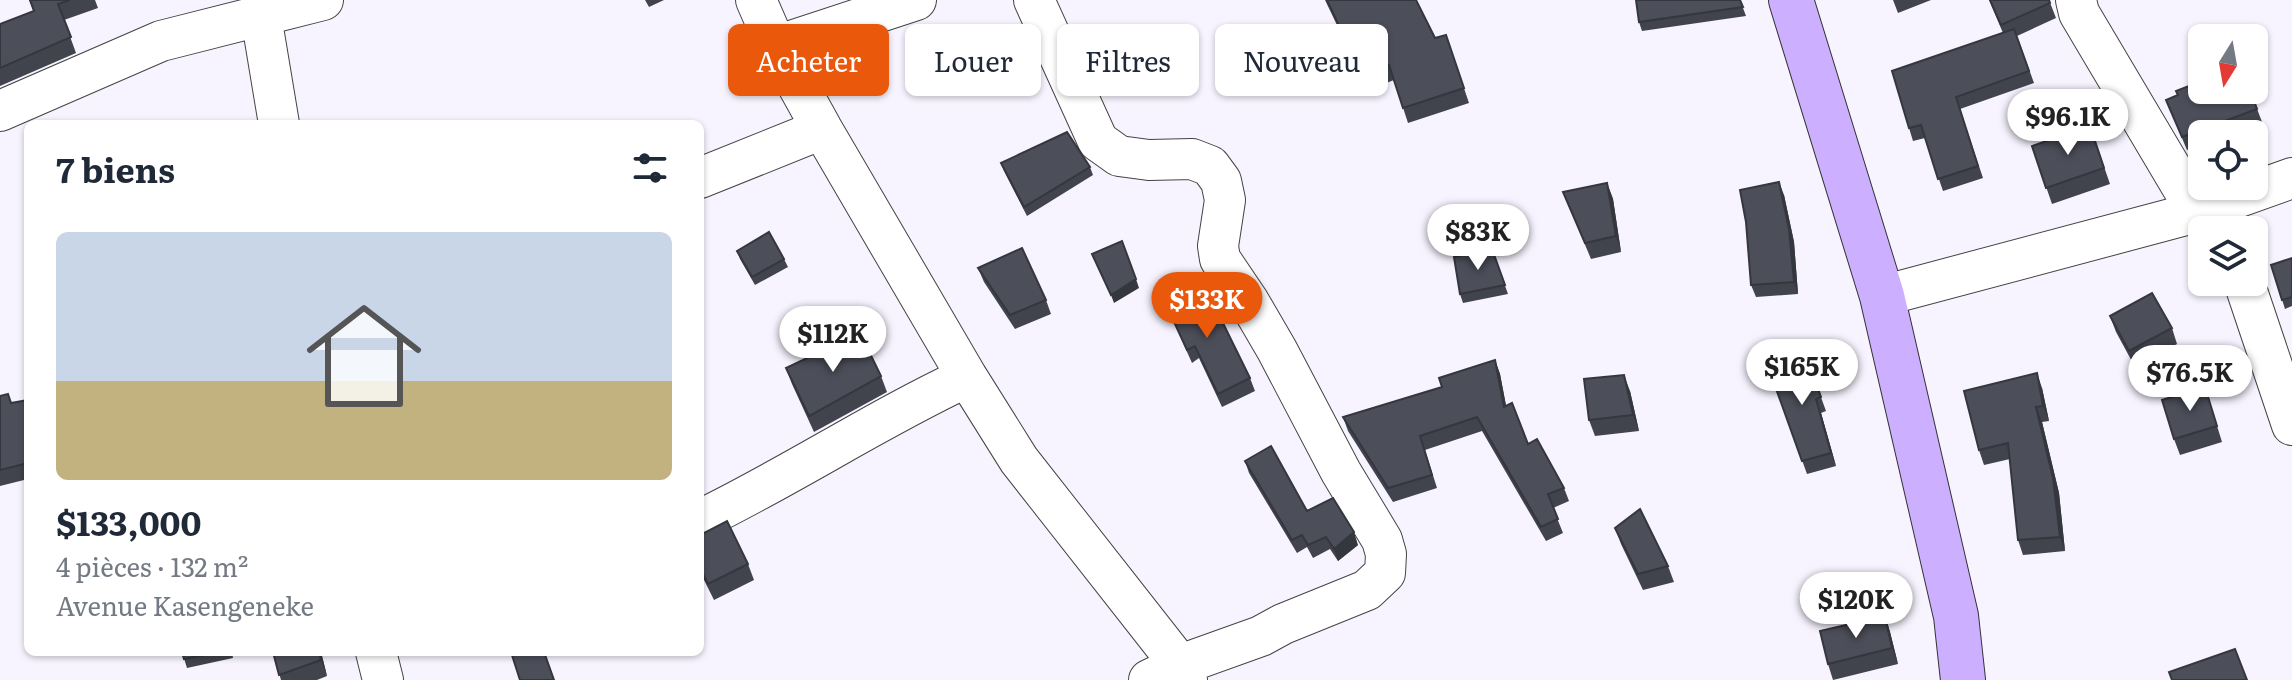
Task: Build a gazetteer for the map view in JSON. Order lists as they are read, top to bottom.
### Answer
{
  "north": "bottom",
  "page": {
    "chip": [
      "Acheter",
      "Louer",
      "Filtres",
      "Nouveau"
    ],
    "price": [
      "$96.1K",
      "$83K",
      "$133K",
      "$112K",
      "$165K",
      "$76.5K",
      "$120K"
    ],
    "heading": "7 biens",
    "list": [
      {
        "name": "$133,000",
        "note": "4 pièces · 132 m² · Avenue Kasengeneke"
      }
    ]
  }
}
